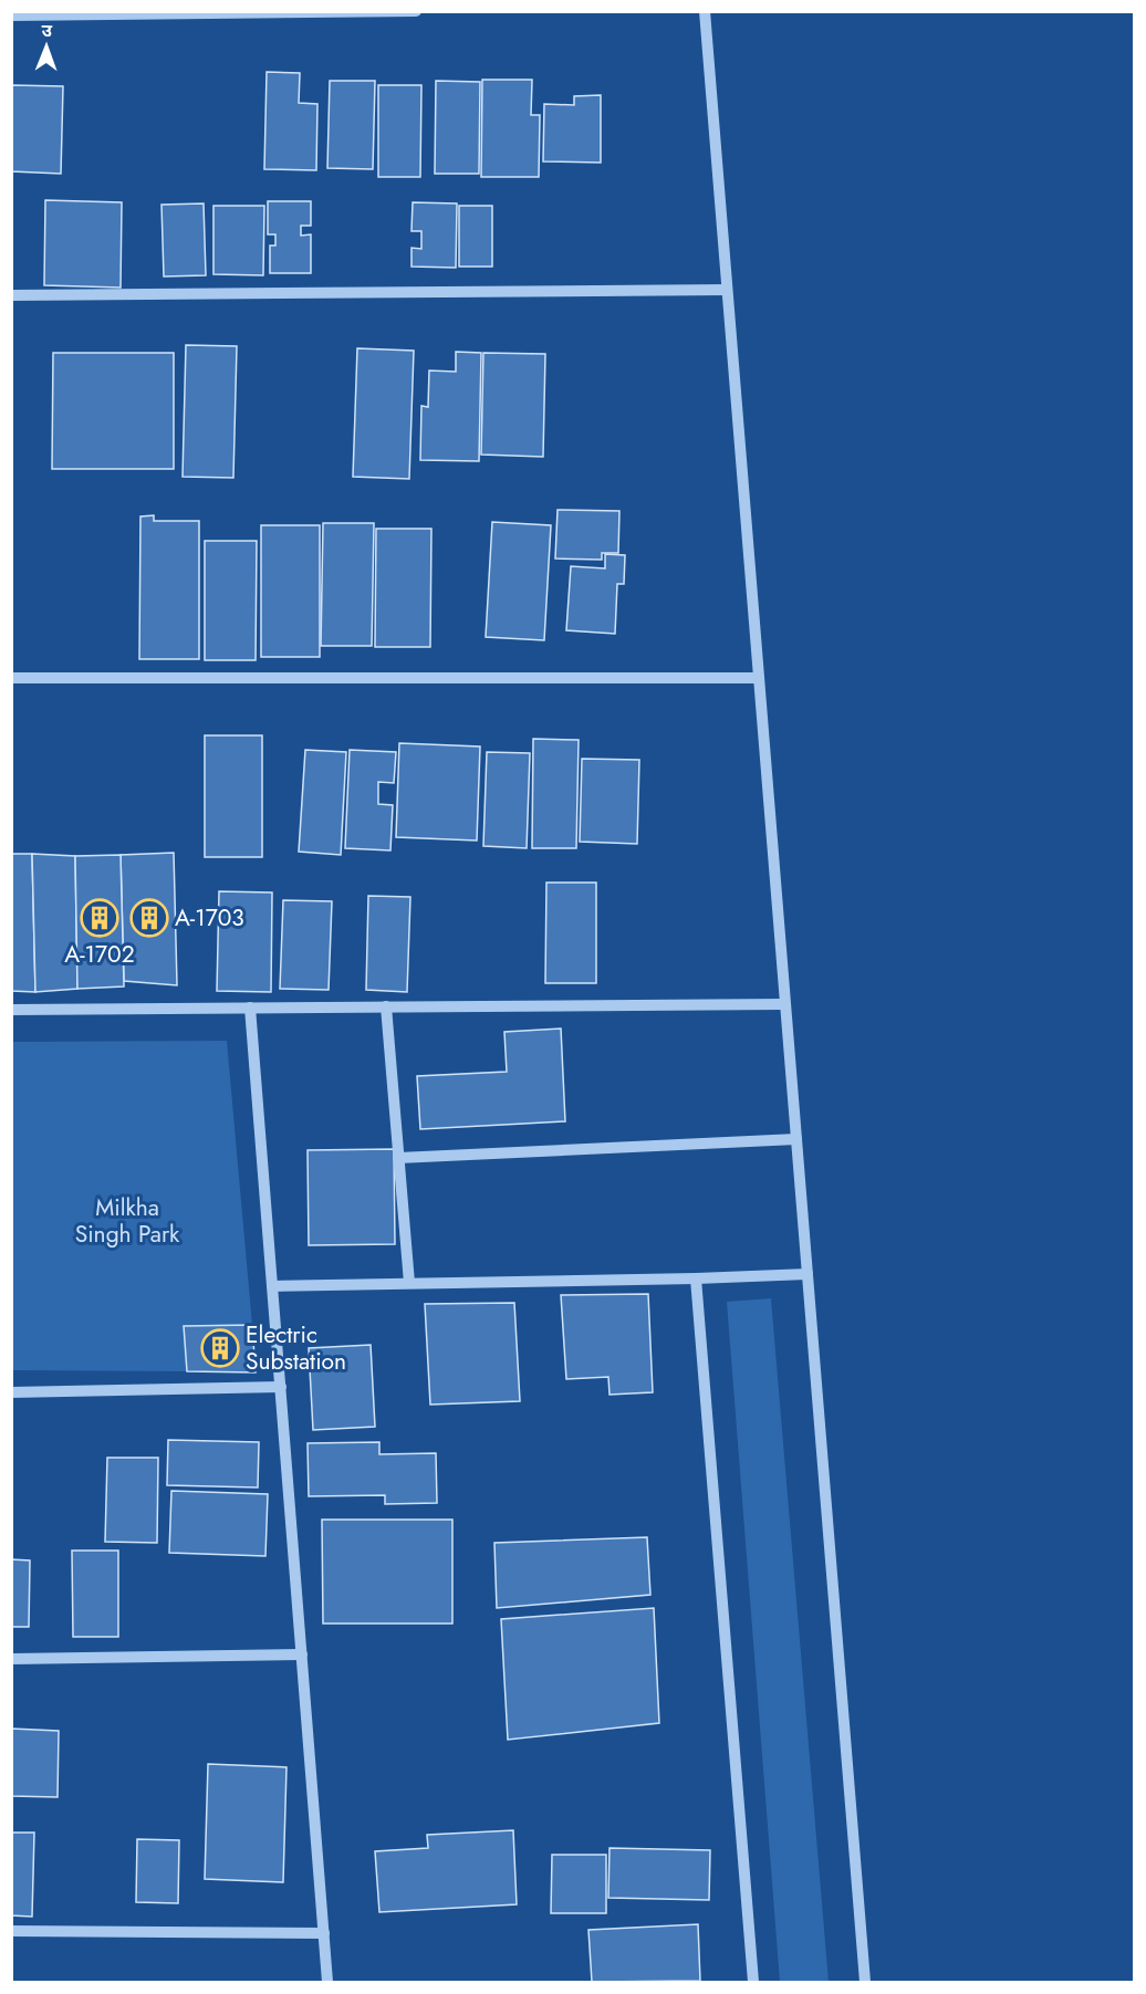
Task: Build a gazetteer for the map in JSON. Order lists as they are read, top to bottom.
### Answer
{
  "parks": ["Milkha Singh Park"],
  "places": {
    "building": ["A-1702", "A-1703", "Electric Substation"]
  },
  "north": "top"
}
